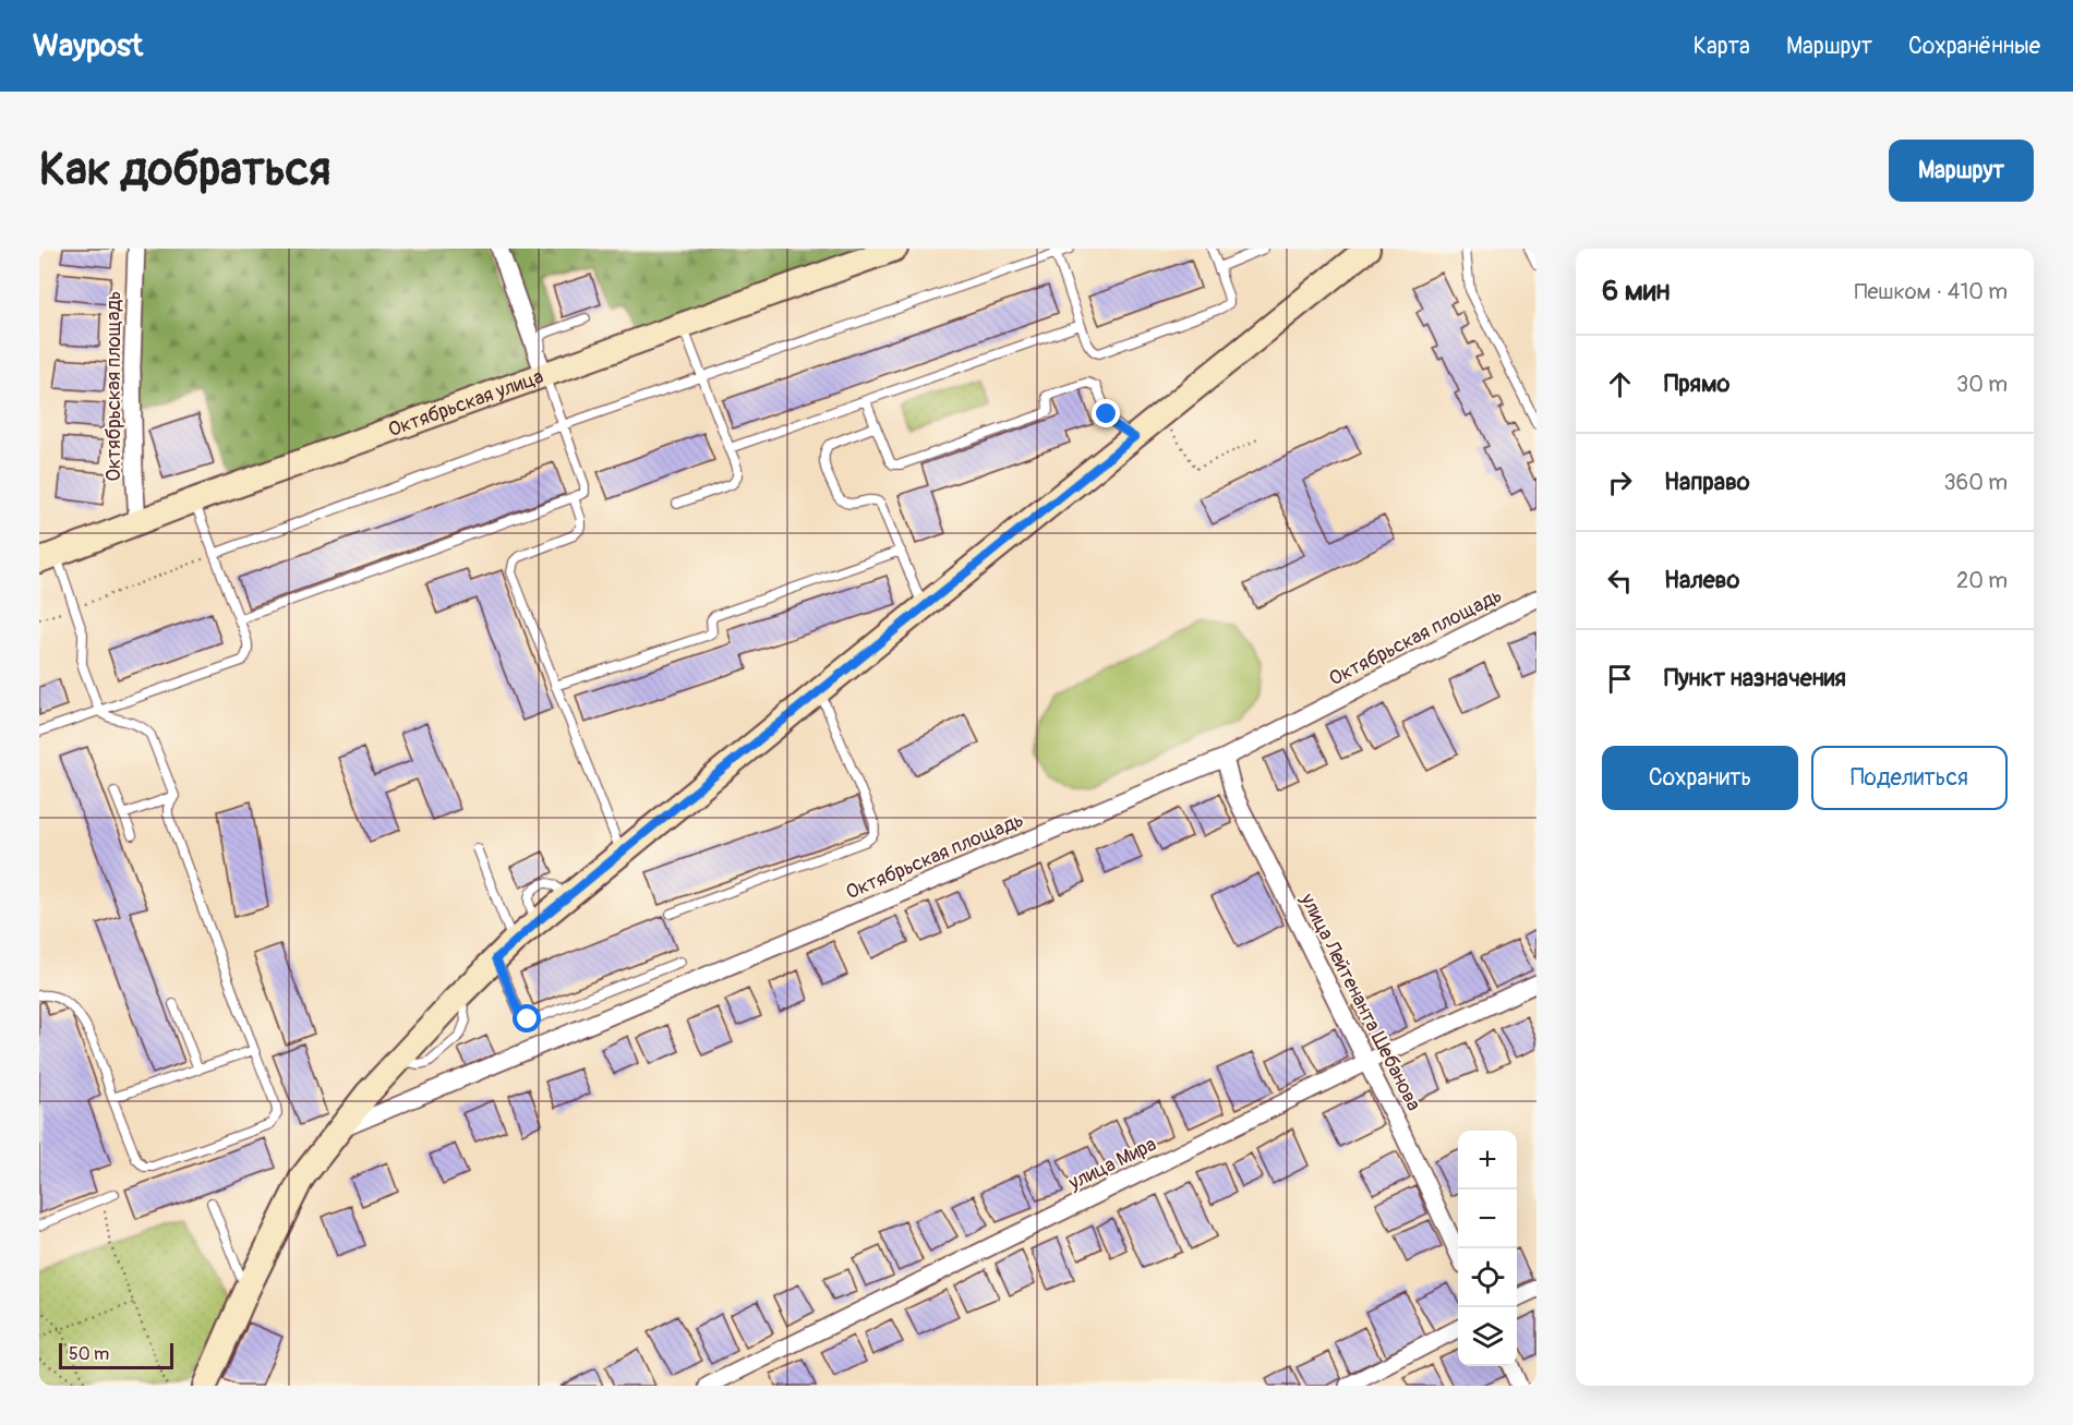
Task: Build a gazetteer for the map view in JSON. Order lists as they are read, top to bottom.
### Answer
{
  "streets": {
    "street": [
      "Октябрьская площадь",
      "Октябрьская улица",
      "улица Лейтенанта Шебанова",
      "улица Мира"
    ]
  },
  "crossings": [
    ["Октябрьская площадь", "Октябрьская улица"],
    ["Октябрьская площадь", "улица Лейтенанта Шебанова"],
    ["улица Лейтенанта Шебанова", "улица Мира"]
  ],
  "scale_bar": "50 m",
  "page": {
    "header": "Waypost",
    "nav": ["Карта", "Маршрут", "Сохранённые"],
    "buttons": [
      "Маршрут",
      ["Сохранить", "Поделиться"]
    ],
    "title": "Как добраться",
    "heading": ["6 мин", "Пешком · 410 m"],
    "list": [
      ["Прямо", "30 m"],
      ["Направо", "360 m"],
      ["Налево", "20 m"],
      "Пункт назначения"
    ],
    "map_buttons": ["+", "−"],
    "scale": "50 m"
  }
}
